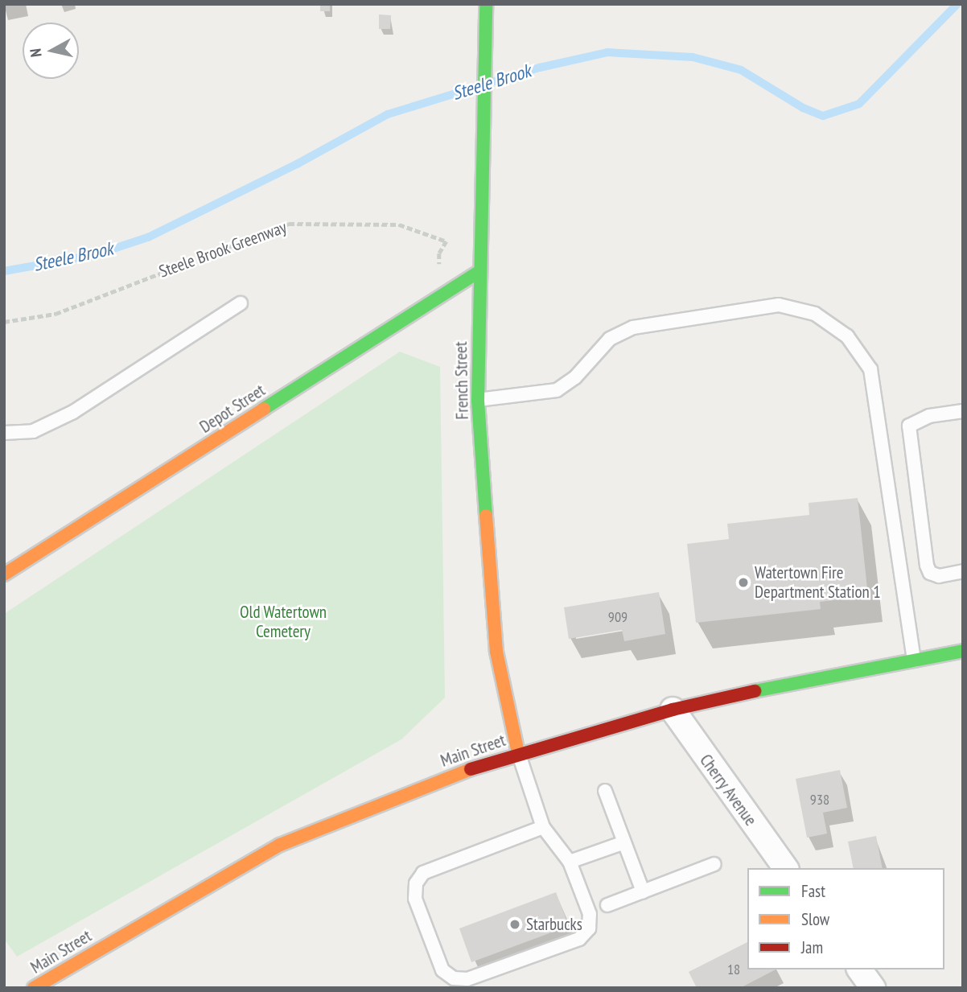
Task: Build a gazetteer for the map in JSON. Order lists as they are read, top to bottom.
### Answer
{
  "streets": {
    "street": [
      "French Street",
      "Depot Street",
      "Main Street",
      "Cherry Avenue"
    ],
    "path": ["Steele Brook Greenway"]
  },
  "crossings": [
    ["French Street", "Depot Street"],
    ["French Street", "Main Street"],
    ["Main Street", "Cherry Avenue"]
  ],
  "water": ["Steele Brook"],
  "parks": ["Old Watertown Cemetery"],
  "places": ["Watertown Fire Department Station 1", "Starbucks"],
  "house_numbers": ["909", "938", "18"],
  "legend": ["Fast", "Slow", "Jam"],
  "north": "left"
}
